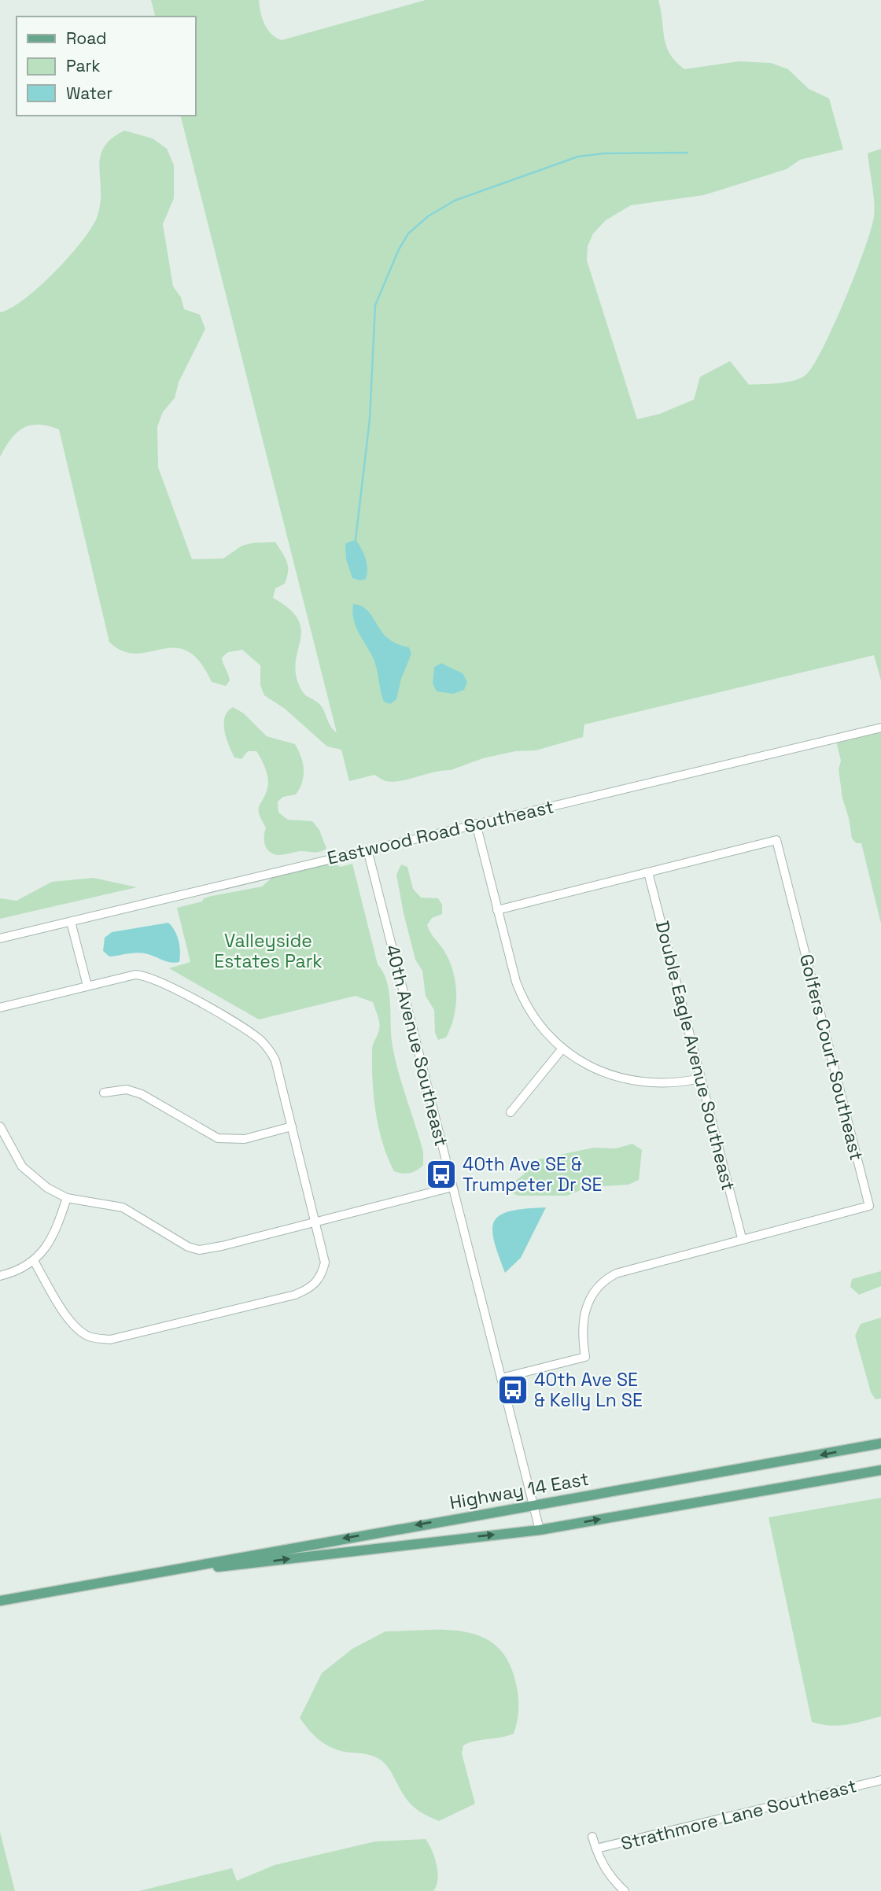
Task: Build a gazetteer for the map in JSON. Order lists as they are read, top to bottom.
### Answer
{
  "streets": {
    "main road": ["Highway 14 East"],
    "street": [
      "Eastwood Road Southeast",
      "40th Avenue Southeast",
      "Double Eagle Avenue Southeast",
      "Golfers Court Southeast",
      "Strathmore Lane Southeast"
    ]
  },
  "crossings": [
    ["Eastwood Road Southeast", "40th Avenue Southeast"],
    ["40th Avenue Southeast", "Golfers Court Southeast"],
    ["40th Avenue Southeast", "Highway 14 East"],
    ["Double Eagle Avenue Southeast", "Golfers Court Southeast"]
  ],
  "parks": ["Valleyside Estates Park"],
  "places": {
    "bus stop": ["40th Ave SE & Trumpeter Dr SE", "40th Ave SE & Kelly Ln SE"]
  },
  "legend": ["Road", "Park", "Water"]
}
